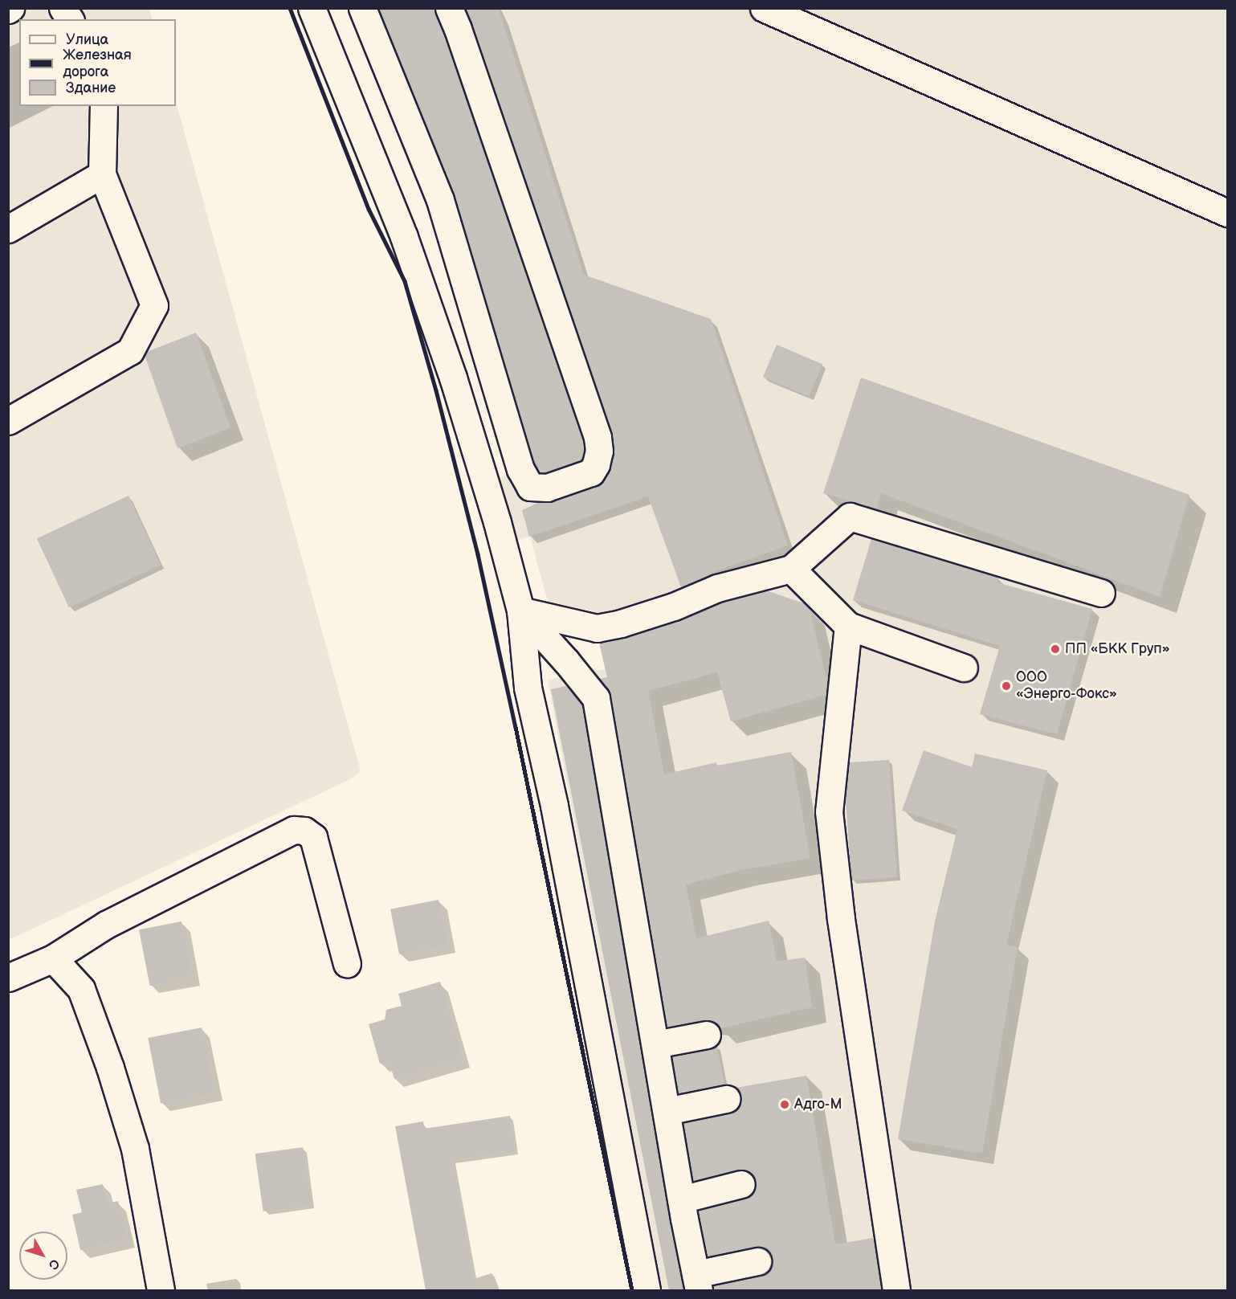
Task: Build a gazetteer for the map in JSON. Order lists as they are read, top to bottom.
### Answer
{
  "places": ["ПП «БКК Груп»", "ООО «Энерго-Фокс»", "Адго-М"],
  "legend": ["Улица", "Железная дорога", "Здание"],
  "north": "bottom right"
}
